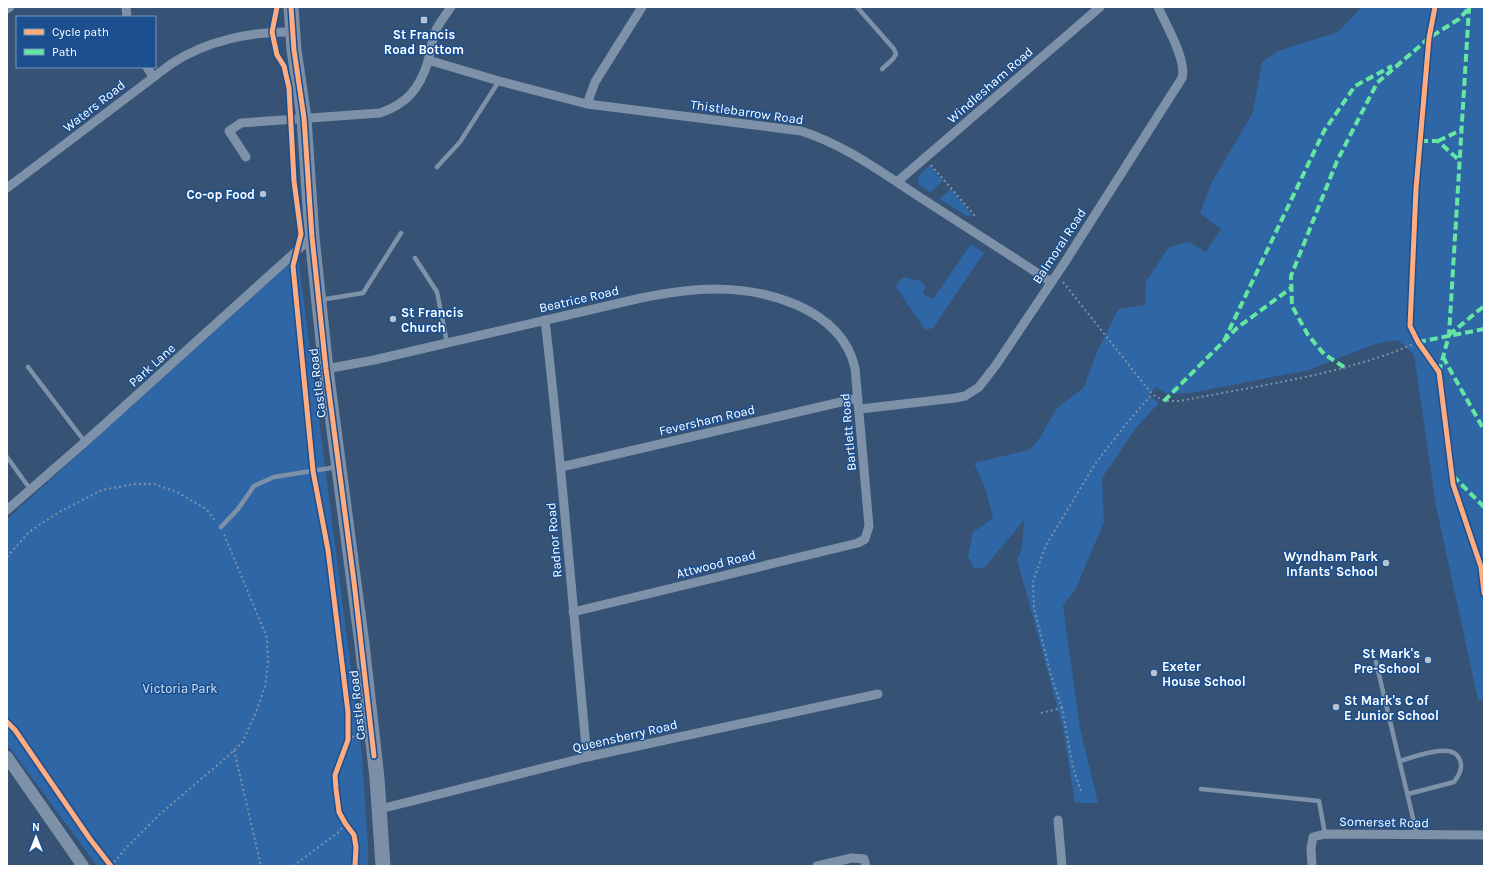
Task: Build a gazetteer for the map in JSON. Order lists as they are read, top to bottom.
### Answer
{
  "streets": {
    "main road": ["Castle Road"],
    "street": [
      "Windlesham Road",
      "Waters Road",
      "Thistlebarrow Road",
      "Balmoral Road",
      "Beatrice Road",
      "Park Lane",
      "Feversham Road",
      "Bartlett Road",
      "Radnor Road",
      "Attwood Road",
      "Queensberry Road",
      "Somerset Road"
    ]
  },
  "crossings": [
    ["Windlesham Road", "Thistlebarrow Road"],
    ["Waters Road", "Castle Road"],
    ["Thistlebarrow Road", "Balmoral Road"],
    ["Balmoral Road", "Bartlett Road"],
    ["Beatrice Road", "Castle Road"],
    ["Beatrice Road", "Bartlett Road"],
    ["Beatrice Road", "Radnor Road"],
    ["Park Lane", "Castle Road"],
    ["Castle Road", "Queensberry Road"],
    ["Feversham Road", "Bartlett Road"],
    ["Feversham Road", "Radnor Road"],
    ["Bartlett Road", "Attwood Road"],
    ["Radnor Road", "Attwood Road"],
    ["Radnor Road", "Queensberry Road"]
  ],
  "parks": ["Victoria Park"],
  "places": {
    "transit": ["St Francis Road Bottom"],
    "other": [
      "Co-op Food",
      "St Francis Church",
      "Wyndham Park Infants' School",
      "St Mark's Pre-School",
      "Exeter House School",
      "St Mark's C of E Junior School"
    ]
  },
  "legend": ["Cycle path", "Path"],
  "north": "top"
}
